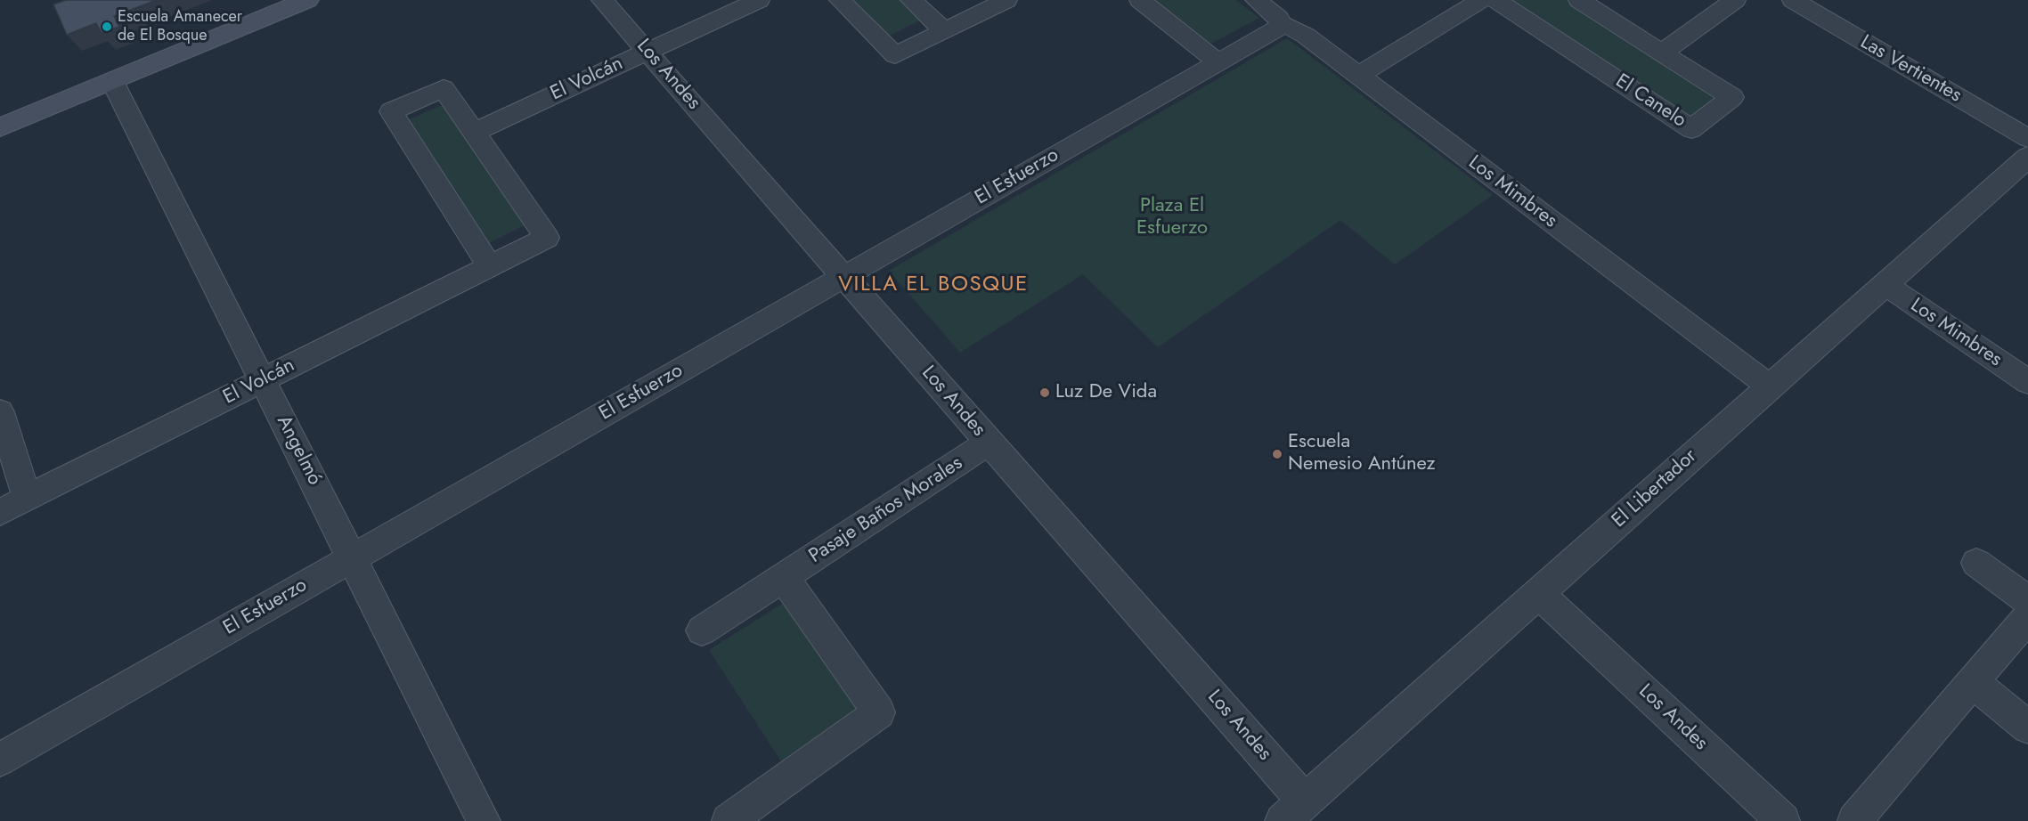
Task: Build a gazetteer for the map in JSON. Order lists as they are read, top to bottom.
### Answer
{
  "streets": {
    "street": [
      "Las Vertientes",
      "Los Andes",
      "El Volcán",
      "El Canelo",
      "El Esfuerzo",
      "Los Mimbres",
      "Angelmó",
      "El Libertador",
      "Pasaje Baños Morales"
    ]
  },
  "crossings": [
    ["Los Andes", "El Volcán"],
    ["Los Andes", "El Esfuerzo"],
    ["Los Andes", "El Libertador"],
    ["Los Andes", "Pasaje Baños Morales"],
    ["El Volcán", "Angelmó"],
    ["El Esfuerzo", "Los Mimbres"],
    ["El Esfuerzo", "Angelmó"],
    ["Los Mimbres", "El Libertador"]
  ],
  "districts": ["VILLA EL BOSQUE"],
  "parks": ["Plaza El Esfuerzo"],
  "places": ["Escuela Amanecer de El Bosque", "Luz De Vida", "Escuela Nemesio Antúnez"]
}
